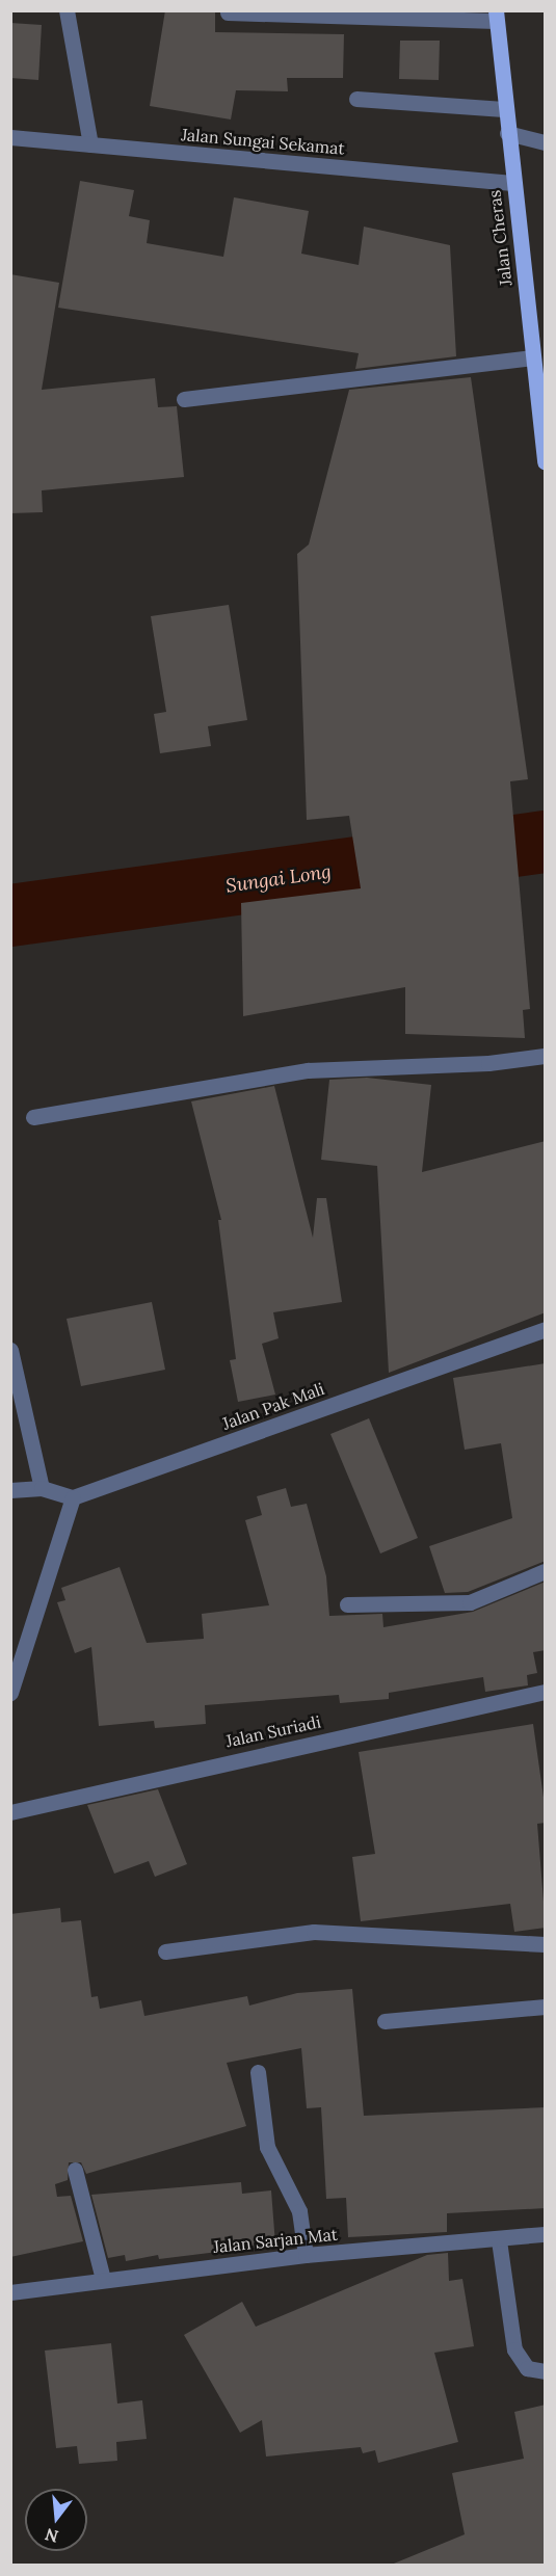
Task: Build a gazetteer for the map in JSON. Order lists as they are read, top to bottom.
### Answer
{
  "streets": {
    "main road": ["Jalan Cheras"],
    "street": [
      "Jalan Sungai Sekamat",
      "Jalan Pak Mali",
      "Jalan Suriadi",
      "Jalan Sarjan Mat"
    ]
  },
  "crossings": [
    ["Jalan Sungai Sekamat", "Jalan Cheras"]
  ],
  "water": ["Sungai Long"],
  "north": "bottom"
}
